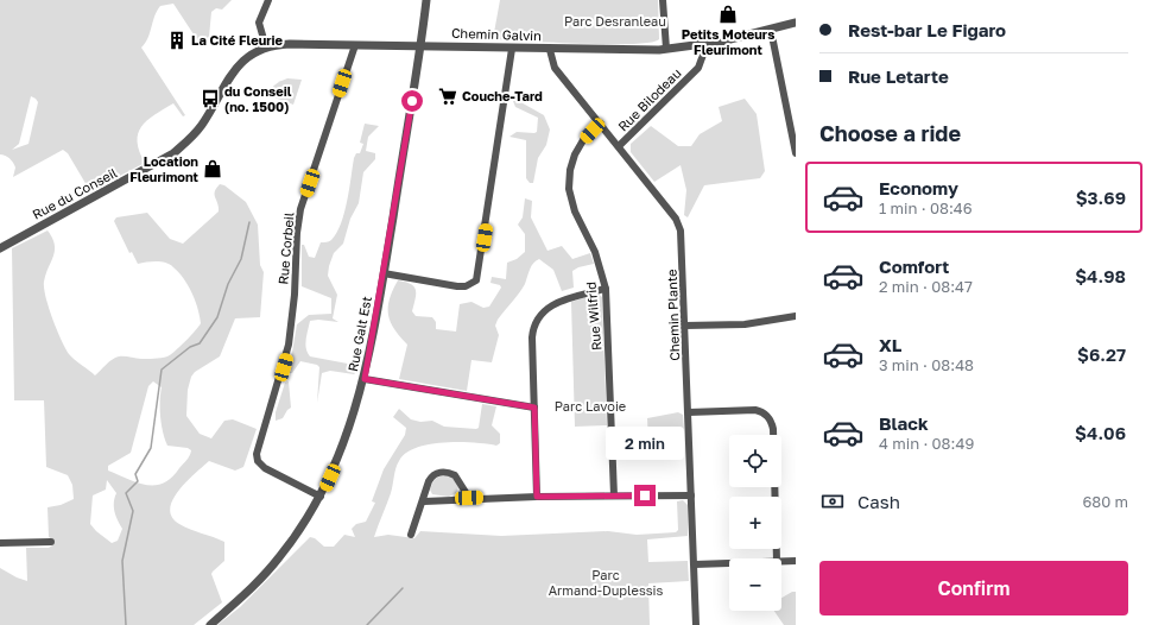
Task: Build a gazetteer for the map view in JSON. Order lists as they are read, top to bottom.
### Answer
{
  "streets": {
    "street": [
      "Chemin Galvin",
      "Rue Bilodeau",
      "Rue du Conseil",
      "Rue Corbeil",
      "Chemin Plante",
      "Rue Wilfrid",
      "Rue Galt Est"
    ]
  },
  "crossings": [
    ["Chemin Galvin", "Rue Bilodeau"],
    ["Chemin Galvin", "Rue du Conseil"],
    ["Chemin Galvin", "Chemin Plante"],
    ["Chemin Galvin", "Rue Galt Est"],
    ["Rue Bilodeau", "Chemin Plante"],
    ["Rue du Conseil", "Rue Corbeil"],
    ["Rue du Conseil", "Rue Galt Est"],
    ["Rue Corbeil", "Rue Galt Est"],
    ["Chemin Plante", "Rue Wilfrid"]
  ],
  "parks": ["Parc Desranleau", "Parc Lavoie", "Parc Armand-Duplessis"],
  "places": {
    "shop": ["Petits Moteurs Fleurimont", "Location Fleurimont"],
    "building": ["La Cité Fleurie"],
    "supermarket": ["Couche-Tard"],
    "bus stop": ["du Conseil (no. 1500)"]
  },
  "page": {
    "banner": ["Rest-bar Le Figaro", "Rue Letarte"],
    "heading": "Choose a ride",
    "list": [
      {
        "name": "Economy",
        "note": "1 min · 08:46",
        "value": "$3.69"
      },
      {
        "name": "Comfort",
        "note": "2 min · 08:47",
        "value": "$4.98"
      },
      {
        "name": "XL",
        "note": "3 min · 08:48",
        "value": "$6.27"
      },
      {
        "name": "Black",
        "note": "4 min · 08:49",
        "value": "$4.06"
      }
    ],
    "bubble": "2 min",
    "map_buttons": ["+", "−"],
    "pay": ["Cash", "680 m"],
    "buttons": "Confirm"
  }
}
